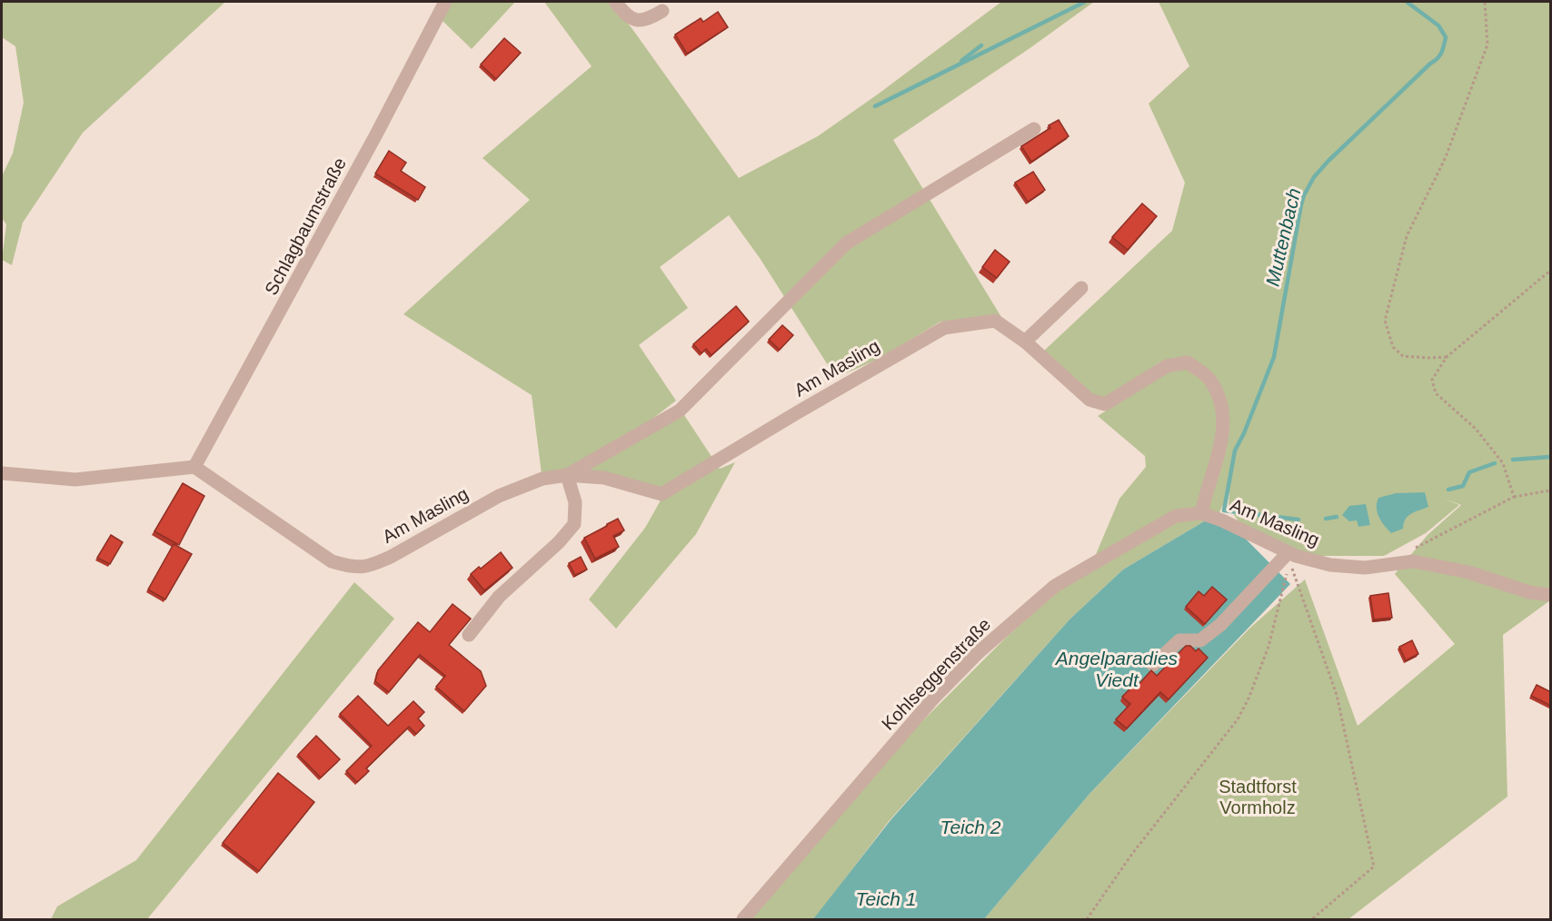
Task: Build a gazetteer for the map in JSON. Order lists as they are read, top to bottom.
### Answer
{
  "streets": {
    "street": ["Schlagbaumstraße", "Am Masling", "Kohlseggenstraße"]
  },
  "crossings": [
    ["Schlagbaumstraße", "Am Masling"],
    ["Am Masling", "Kohlseggenstraße"]
  ],
  "water": [
    "Muttenbach",
    "Angelparadies Viedt",
    "Teich 2",
    "Teich 1"
  ],
  "parks": ["Stadtforst Vormholz"]
}
